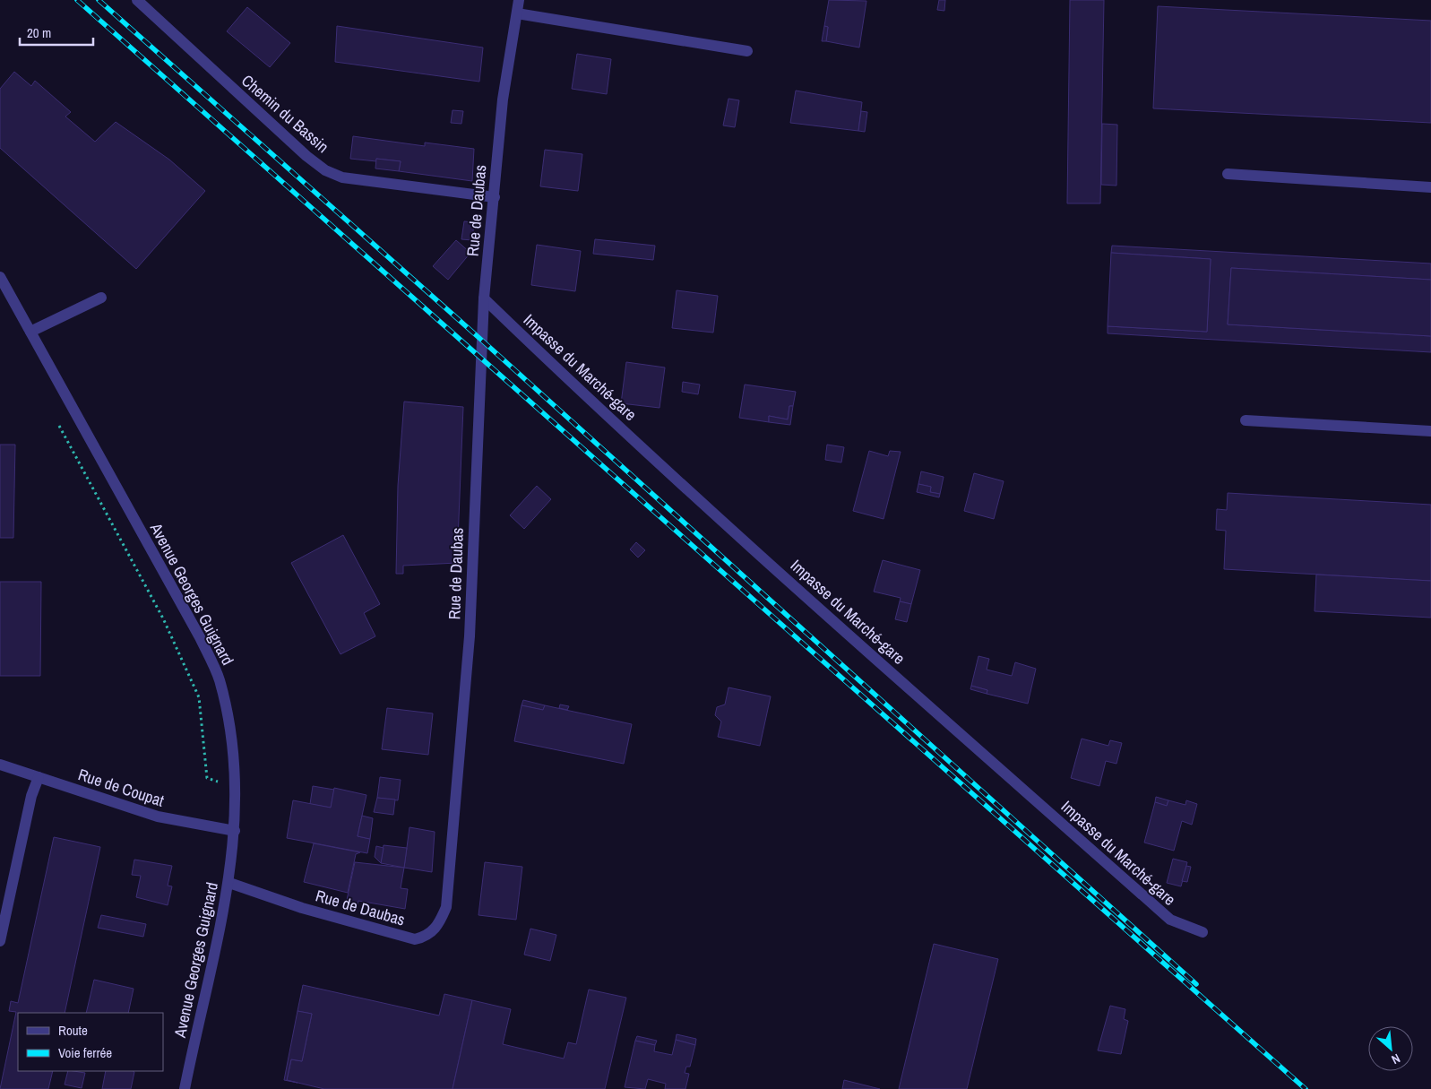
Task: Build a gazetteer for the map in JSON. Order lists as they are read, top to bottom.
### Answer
{
  "streets": {
    "street": [
      "Chemin du Bassin",
      "Rue de Daubas",
      "Impasse du Marché-gare",
      "Avenue Georges Guignard",
      "Rue de Coupat"
    ]
  },
  "crossings": [
    ["Chemin du Bassin", "Rue de Daubas"],
    ["Rue de Daubas", "Impasse du Marché-gare"],
    ["Rue de Daubas", "Avenue Georges Guignard"],
    ["Avenue Georges Guignard", "Rue de Coupat"]
  ],
  "legend": ["Route", "Voie ferrée"],
  "scale_bar": "20 m",
  "north": "bottom right"
}
